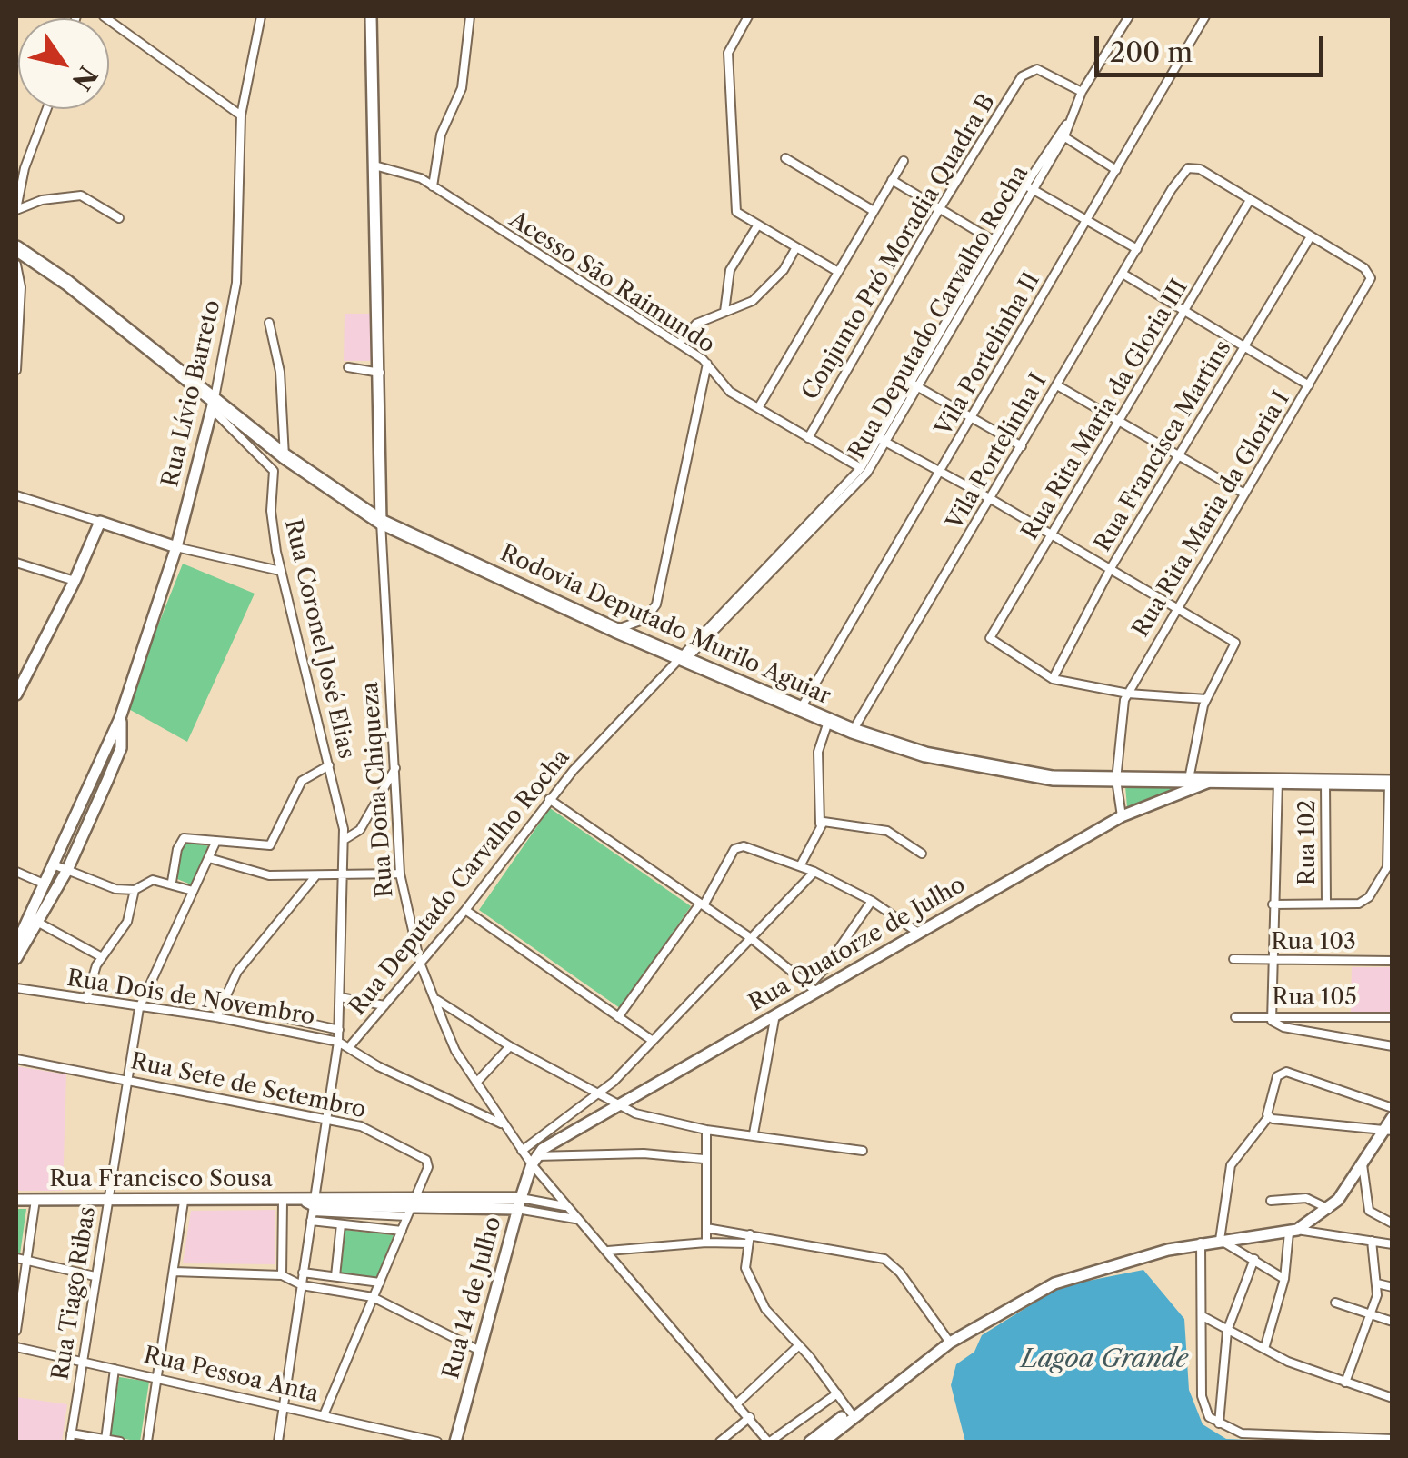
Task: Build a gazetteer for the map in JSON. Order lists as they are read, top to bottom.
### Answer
{
  "streets": {
    "highway": ["Rodovia Deputado Murilo Aguiar"],
    "street": [
      "Conjunto Pró Moradia Quadra B",
      "Acesso São Raimundo",
      "Rua Deputado Carvalho Rocha",
      "Vila Portelinha II",
      "Rua Lívio Barreto",
      "Rua Rita Maria da Gloria III",
      "Rua Francisca Martins",
      "Vila Portelinha I",
      "Rua Rita Maria da Gloria I",
      "Rua Coronel José Elias",
      "Rua Dona Chiqueza",
      "Rua 102",
      "Rua 103",
      "Rua Quatorze de Julho",
      "Rua Dois de Novembro",
      "Rua 105",
      "Rua Sete de Setembro",
      "Rua Francisco Sousa",
      "Rua Tiago Ribas",
      "Rua 14 de Julho",
      "Rua Pessoa Anta"
    ]
  },
  "crossings": [
    ["Conjunto Pró Moradia Quadra B", "Acesso São Raimundo"],
    ["Conjunto Pró Moradia Quadra B", "Rua Deputado Carvalho Rocha"],
    ["Acesso São Raimundo", "Rua Deputado Carvalho Rocha"],
    ["Acesso São Raimundo", "Rua Dona Chiqueza"],
    ["Rua Deputado Carvalho Rocha", "Rodovia Deputado Murilo Aguiar"],
    ["Rua Deputado Carvalho Rocha", "Rua Dona Chiqueza"],
    ["Rua Deputado Carvalho Rocha", "Rua Dois de Novembro"],
    ["Vila Portelinha II", "Rodovia Deputado Murilo Aguiar"],
    ["Rua Lívio Barreto", "Rodovia Deputado Murilo Aguiar"],
    ["Rua Lívio Barreto", "Rua Coronel José Elias"],
    ["Rua Rita Maria da Gloria III", "Rua Francisca Martins"],
    ["Rua Rita Maria da Gloria III", "Vila Portelinha I"],
    ["Rua Francisca Martins", "Rua Rita Maria da Gloria I"],
    ["Vila Portelinha I", "Rodovia Deputado Murilo Aguiar"],
    ["Rua Rita Maria da Gloria I", "Rodovia Deputado Murilo Aguiar"],
    ["Rua Rita Maria da Gloria I", "Rua Quatorze de Julho"],
    ["Rodovia Deputado Murilo Aguiar", "Rua Coronel José Elias"],
    ["Rodovia Deputado Murilo Aguiar", "Rua Dona Chiqueza"],
    ["Rodovia Deputado Murilo Aguiar", "Rua 102"],
    ["Rodovia Deputado Murilo Aguiar", "Rua Quatorze de Julho"],
    ["Rua Coronel José Elias", "Rua Dois de Novembro"],
    ["Rua Coronel José Elias", "Rua Sete de Setembro"],
    ["Rua Coronel José Elias", "Rua Francisco Sousa"],
    ["Rua Coronel José Elias", "Rua Pessoa Anta"],
    ["Rua Dona Chiqueza", "Rua Quatorze de Julho"],
    ["Rua Dona Chiqueza", "Rua Dois de Novembro"],
    ["Rua Dona Chiqueza", "Rua Francisco Sousa"],
    ["Rua Dona Chiqueza", "Rua 14 de Julho"],
    ["Rua Quatorze de Julho", "Rua 14 de Julho"],
    ["Rua Dois de Novembro", "Rua Tiago Ribas"],
    ["Rua Sete de Setembro", "Rua Francisco Sousa"],
    ["Rua Sete de Setembro", "Rua Tiago Ribas"],
    ["Rua Francisco Sousa", "Rua Tiago Ribas"],
    ["Rua Francisco Sousa", "Rua 14 de Julho"],
    ["Rua Tiago Ribas", "Rua Pessoa Anta"]
  ],
  "water": ["Lagoa Grande"],
  "scale_bar": "200 m",
  "north": "bottom right"
}
